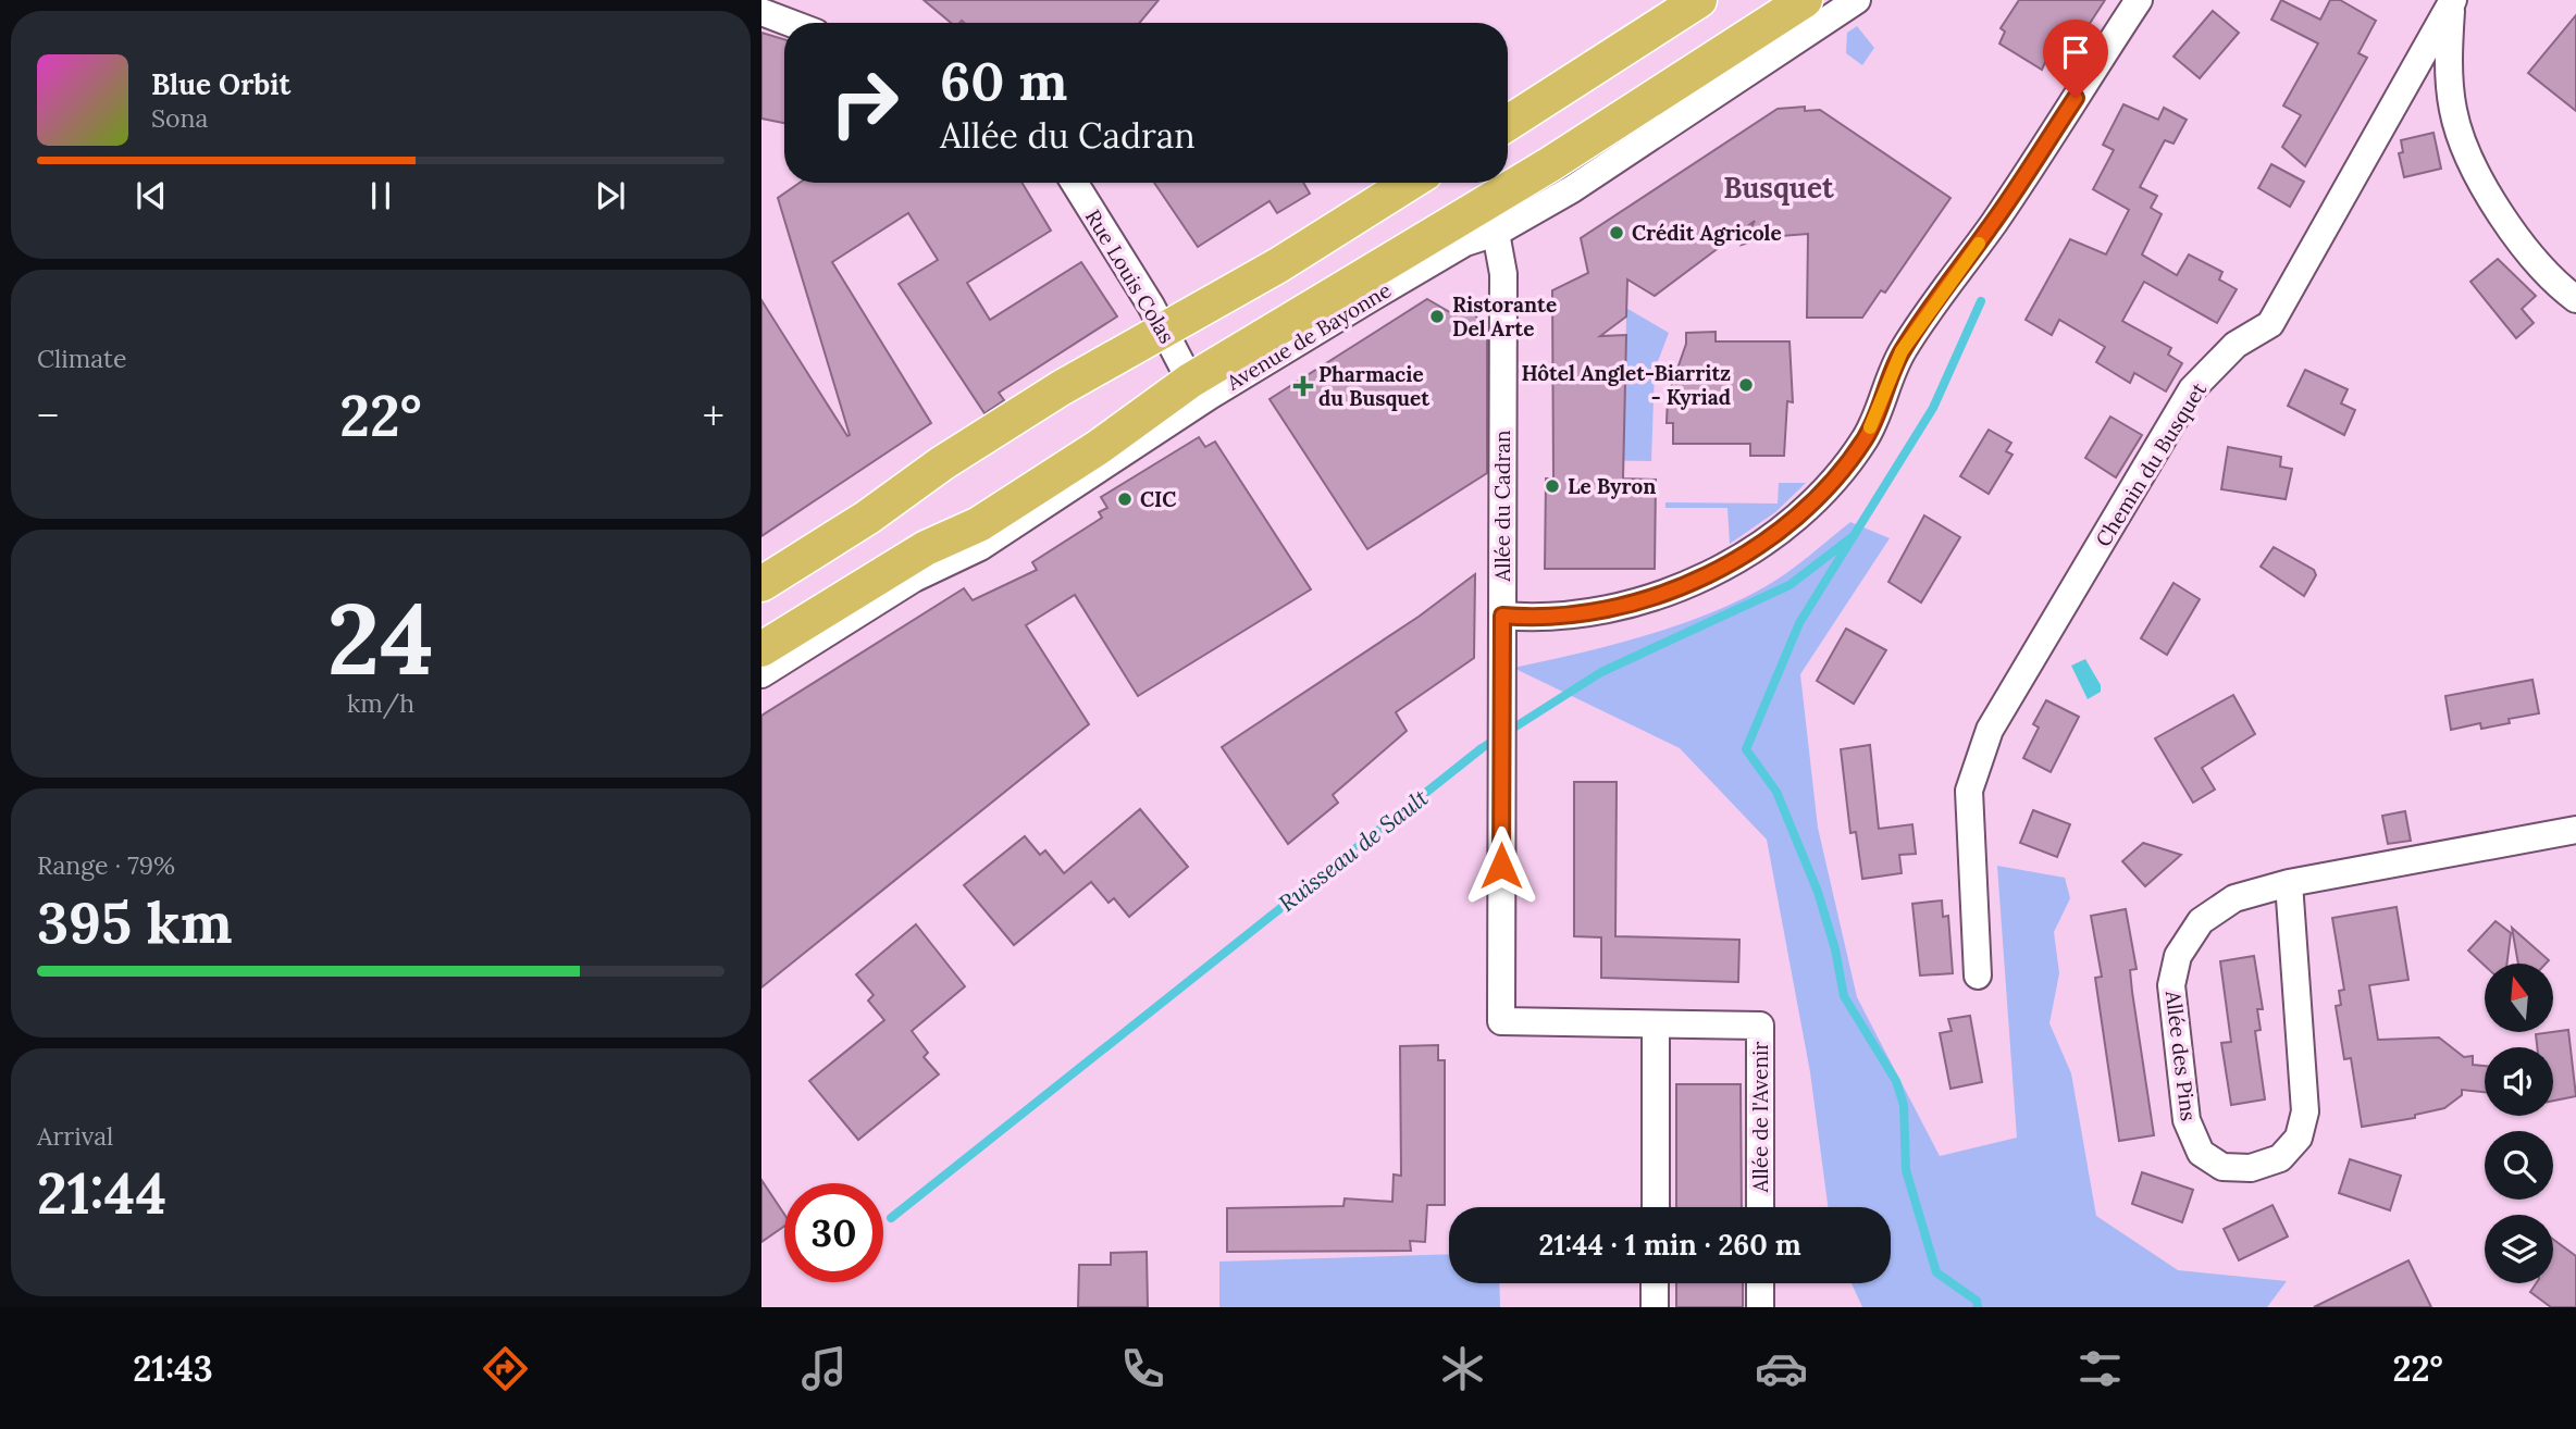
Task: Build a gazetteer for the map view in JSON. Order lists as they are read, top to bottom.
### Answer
{
  "streets": {
    "main road": ["Avenue de Bayonne"],
    "street": [
      "Rue Louis Colas",
      "Chemin du Busquet",
      "Allée du Cadran",
      "Allée des Pins",
      "Allée de l'Avenir"
    ]
  },
  "crossings": [
    ["Rue Louis Colas", "Avenue de Bayonne"],
    ["Avenue de Bayonne", "Allée du Cadran"],
    ["Allée du Cadran", "Allée de l'Avenir"]
  ],
  "districts": ["Busquet"],
  "water": ["Ruisseau de Sault"],
  "places": {
    "other": [
      "Crédit Agricole",
      "Ristorante Del Arte",
      "Hôtel Anglet-Biarritz - Kyriad",
      "Le Byron",
      "CIC"
    ],
    "health": ["Pharmacie du Busquet"]
  },
  "north": "top",
  "page": {
    "turn": ["60 m", "Allée du Cadran"],
    "song": ["Blue Orbit", "Sona"],
    "tile": [
      "Climate",
      ["24", "km/h"],
      ["Range · 79%", "395 km"],
      ["Arrival", "21:44"]
    ],
    "heat": ["−", "22°", "+"],
    "limit": "30",
    "trip": "21:44 · 1 min · 260 m",
    "tabs": ["21:43", "22°"]
  }
}
